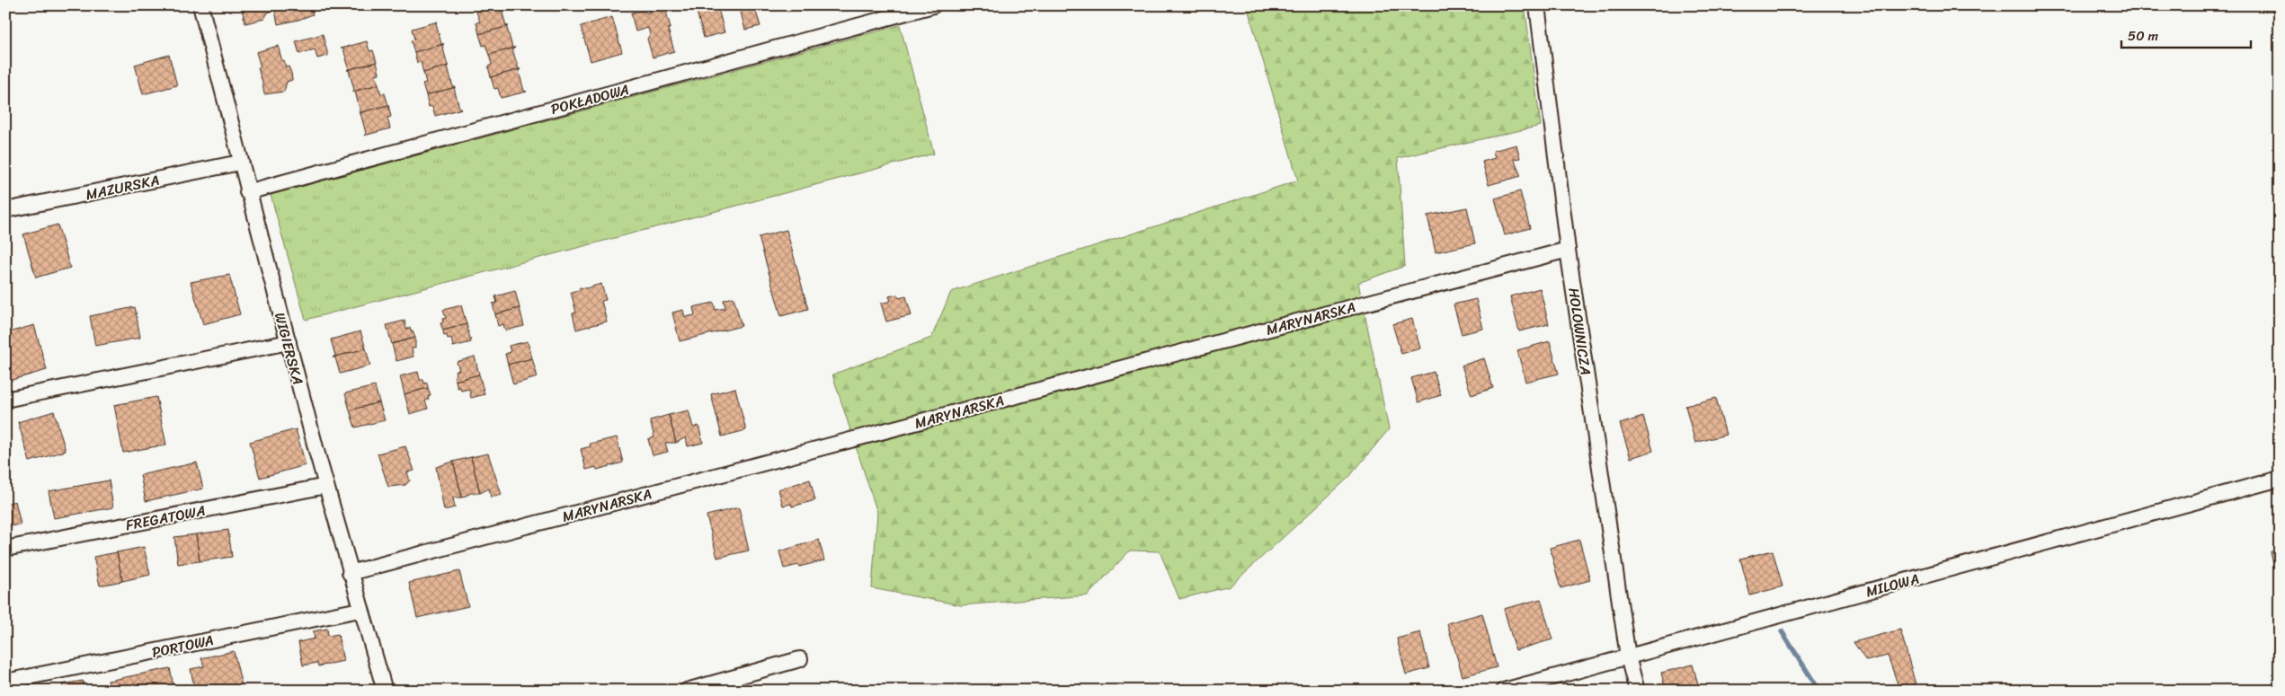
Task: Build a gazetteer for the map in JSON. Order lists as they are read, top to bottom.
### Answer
{
  "streets": {
    "street": [
      "POKŁADOWA",
      "MAZURSKA",
      "MARYNARSKA",
      "HOLOWNICZA",
      "WIGIERSKA",
      "FREGATOWA",
      "MILOWA",
      "PORTOWA"
    ]
  },
  "crossings": [
    ["POKŁADOWA", "WIGIERSKA"],
    ["MAZURSKA", "WIGIERSKA"],
    ["MARYNARSKA", "HOLOWNICZA"],
    ["MARYNARSKA", "WIGIERSKA"],
    ["HOLOWNICZA", "MILOWA"],
    ["WIGIERSKA", "FREGATOWA"],
    ["WIGIERSKA", "PORTOWA"]
  ],
  "scale_bar": "50 m"
}
